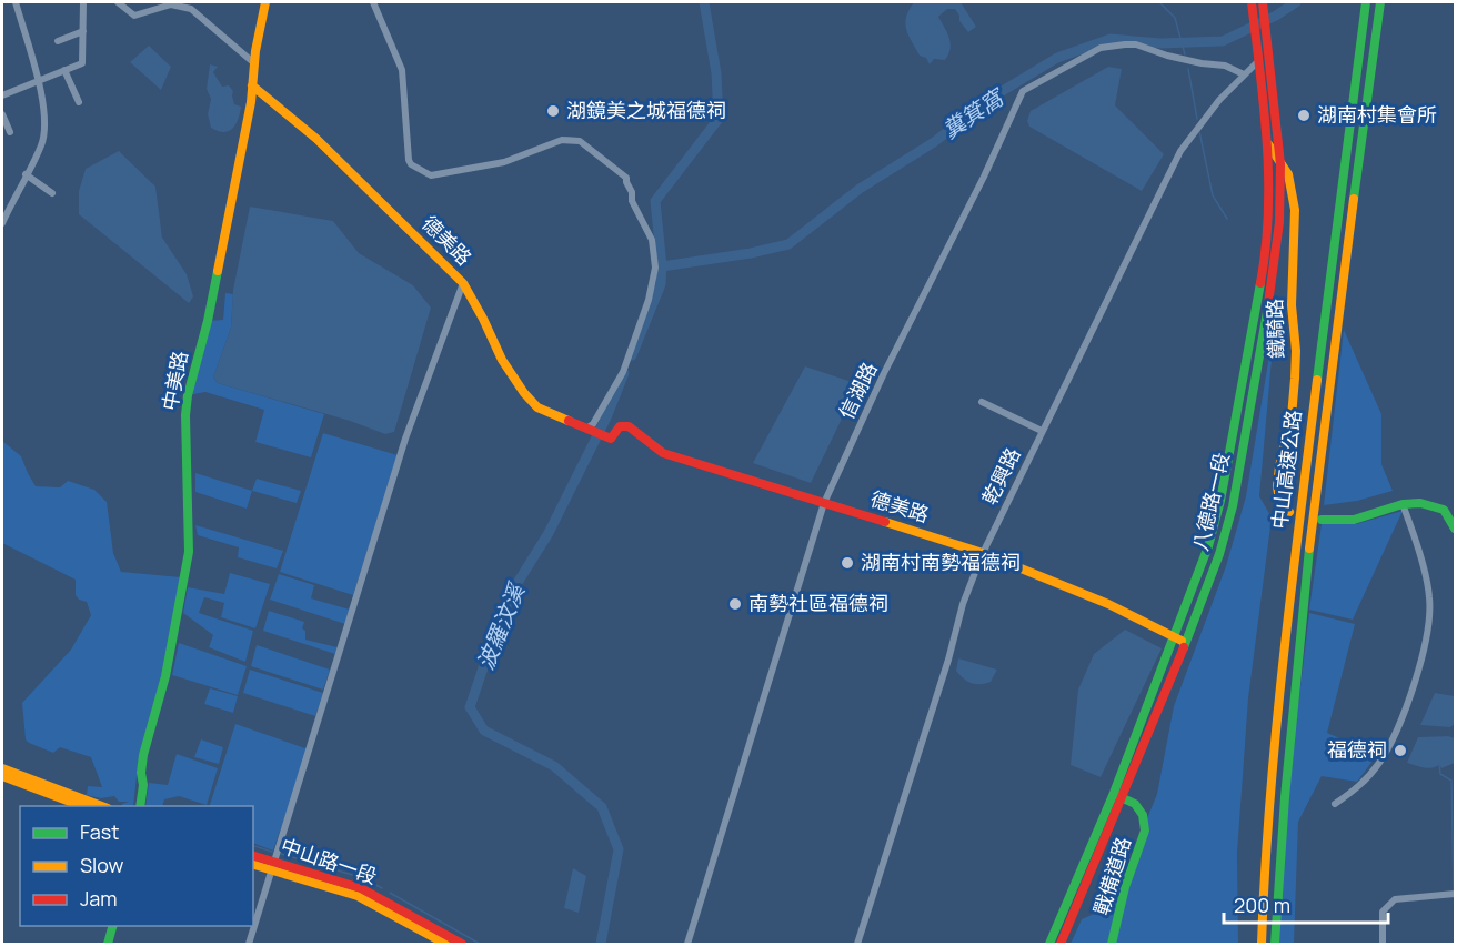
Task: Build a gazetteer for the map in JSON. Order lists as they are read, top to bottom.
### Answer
{
  "streets": {
    "main road": [
      "德美路",
      "鐵騎路",
      "中美路",
      "中山高速公路",
      "八德路一段",
      "中山路一段",
      "戰備道路"
    ],
    "street": ["信湖路", "乾興路"]
  },
  "crossings": [
    ["德美路", "中美路"],
    ["德美路", "信湖路"],
    ["德美路", "乾興路"],
    ["德美路", "八德路一段"],
    ["鐵騎路", "八德路一段"],
    ["信湖路", "乾興路"],
    ["乾興路", "八德路一段"],
    ["八德路一段", "戰備道路"]
  ],
  "water": ["糞箕窩", "波羅汶溪"],
  "places": [
    "湖鏡美之城福德祠",
    "湖南村集會所",
    "湖南村南勢福德祠",
    "南勢社區福德祠",
    "福德祠"
  ],
  "legend": ["Fast", "Slow", "Jam"],
  "scale_bar": "200 m"
}
